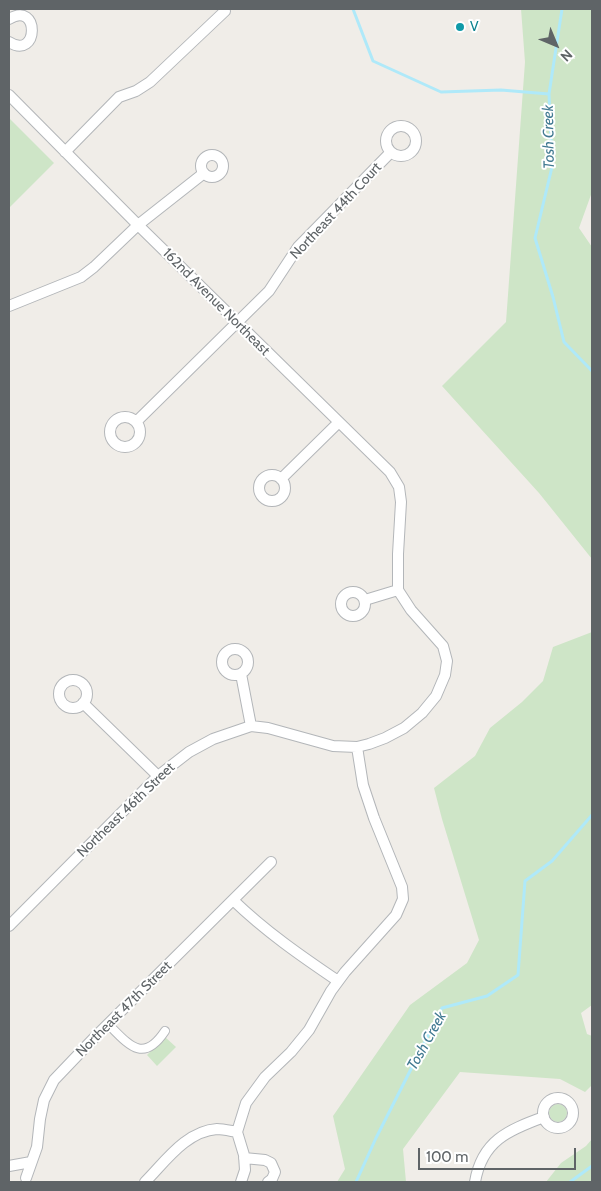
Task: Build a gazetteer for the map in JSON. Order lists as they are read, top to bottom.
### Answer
{
  "streets": {
    "street": [
      "Northeast 44th Court",
      "162nd Avenue Northeast",
      "Northeast 46th Street",
      "Northeast 47th Street"
    ]
  },
  "crossings": [
    ["Northeast 44th Court", "162nd Avenue Northeast"],
    ["162nd Avenue Northeast", "Northeast 46th Street"]
  ],
  "water": ["Tosh Creek"],
  "places": ["V"],
  "scale_bar": "100 m",
  "north": "bottom right"
}
